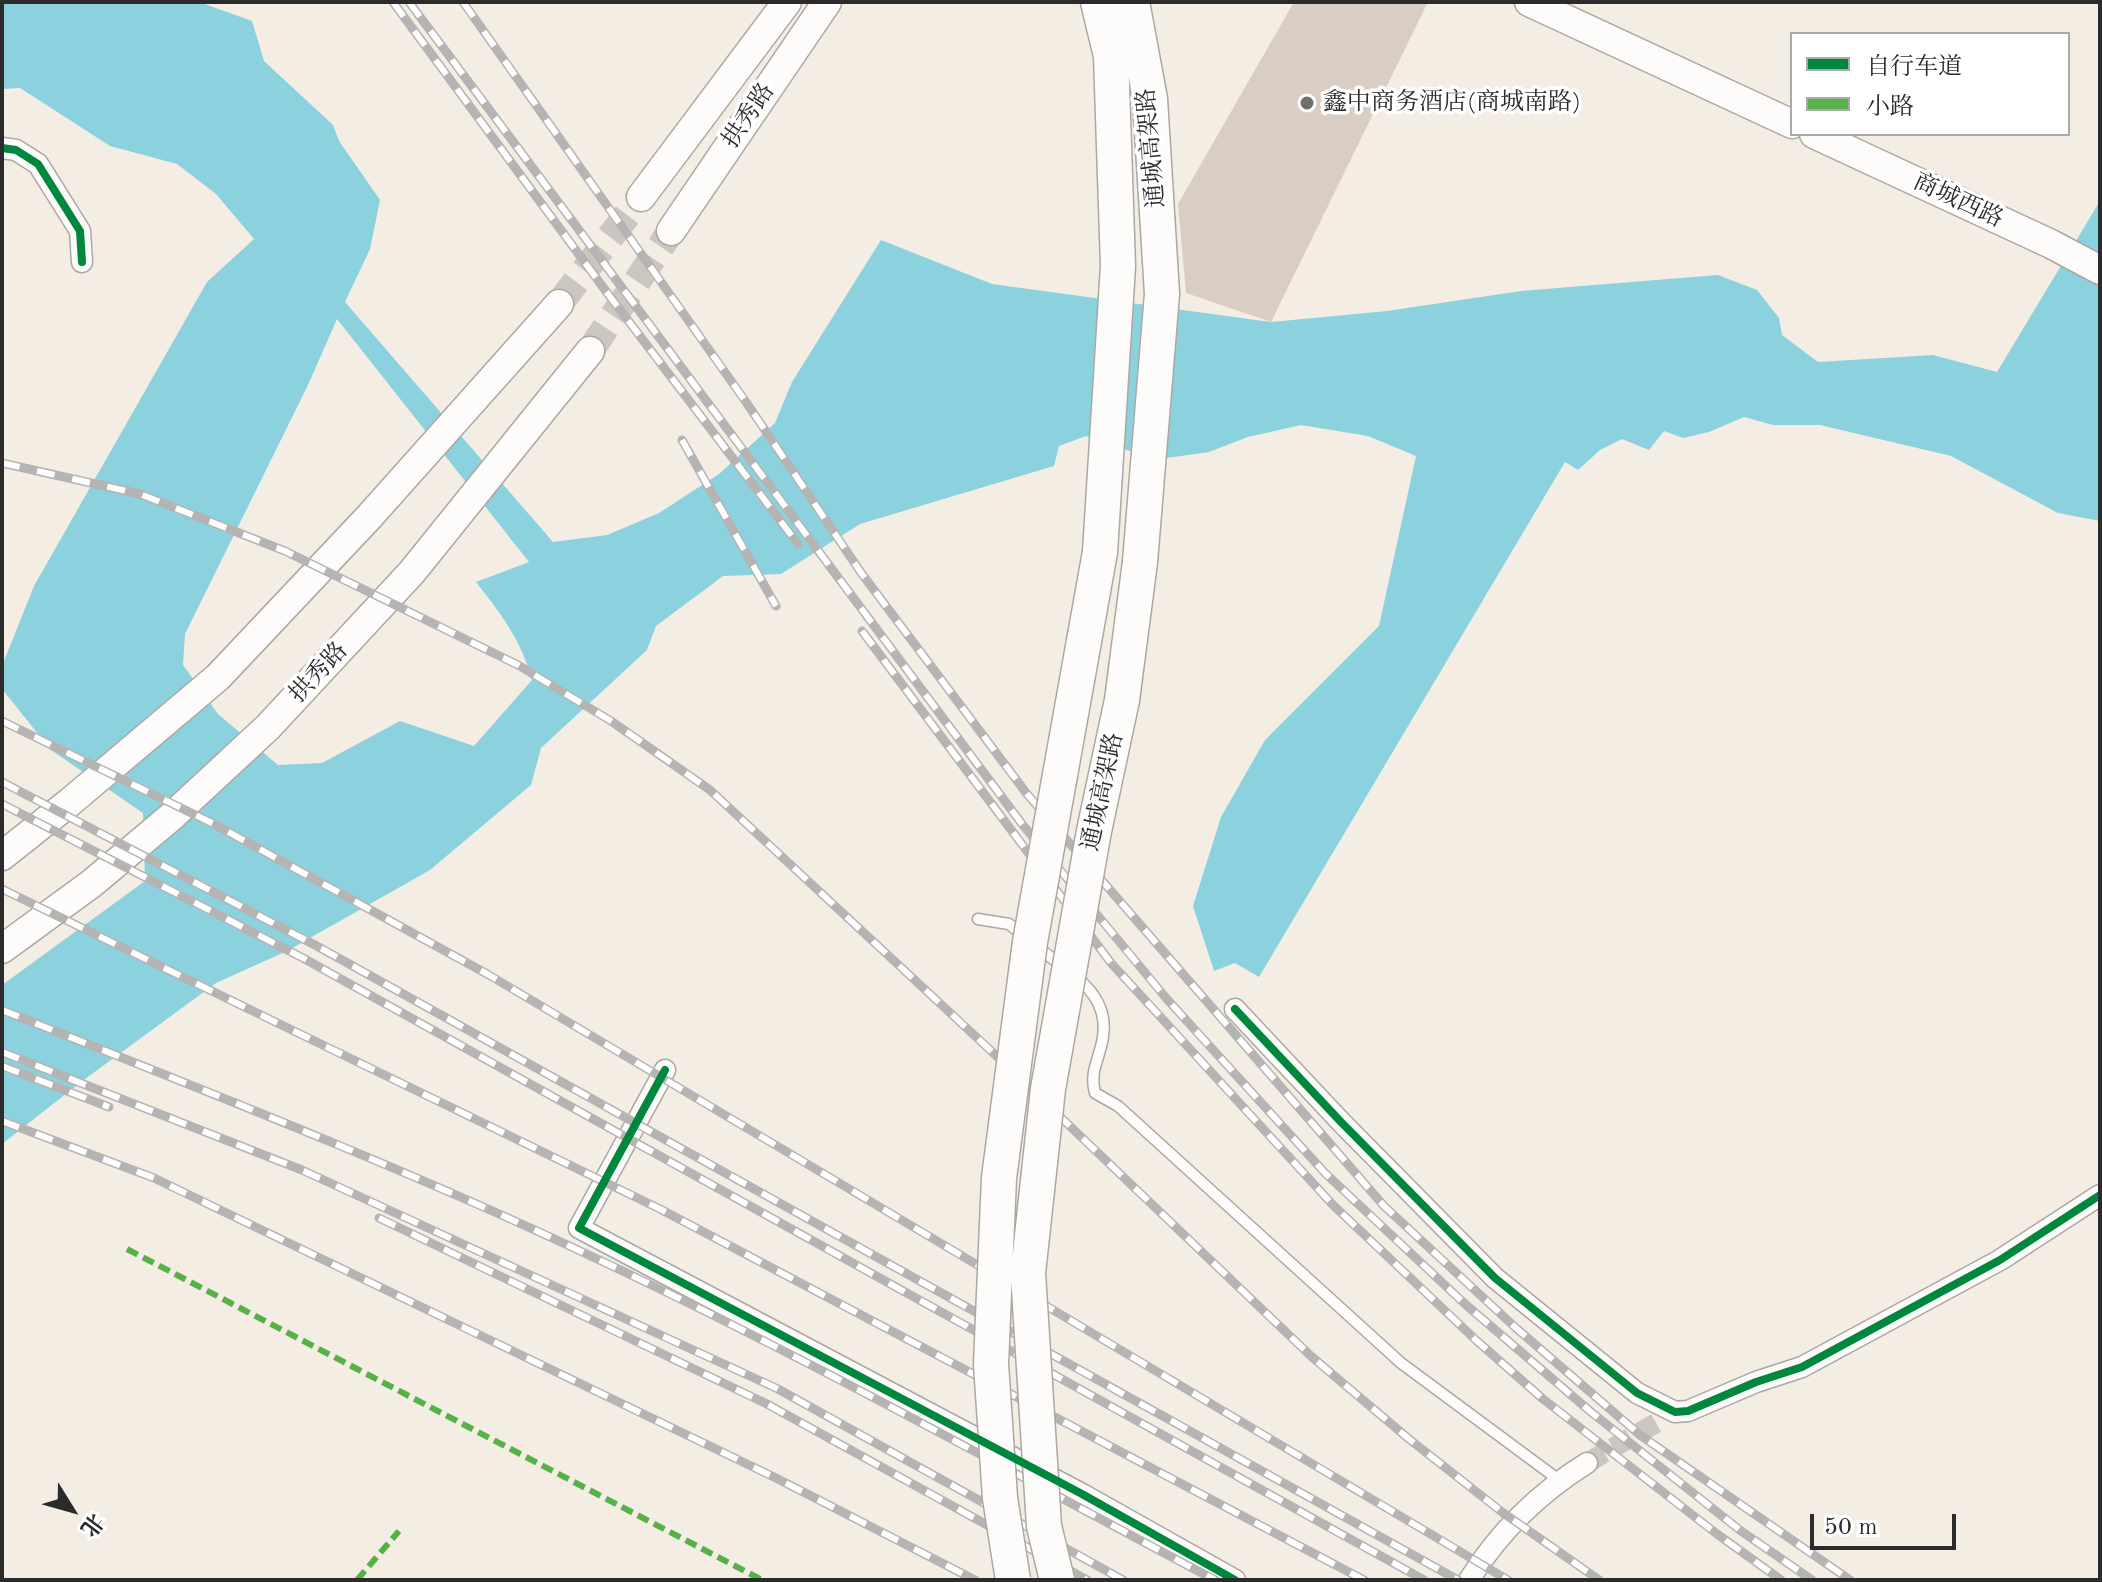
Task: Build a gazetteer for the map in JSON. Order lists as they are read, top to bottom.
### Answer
{
  "streets": {
    "highway": ["通城高架路"],
    "main road": ["拱秀路", "商城西路"]
  },
  "places": ["鑫中商务酒店(商城南路)"],
  "legend": ["自行车道", "小路"],
  "scale_bar": "50 m",
  "north": "bottom right"
}
